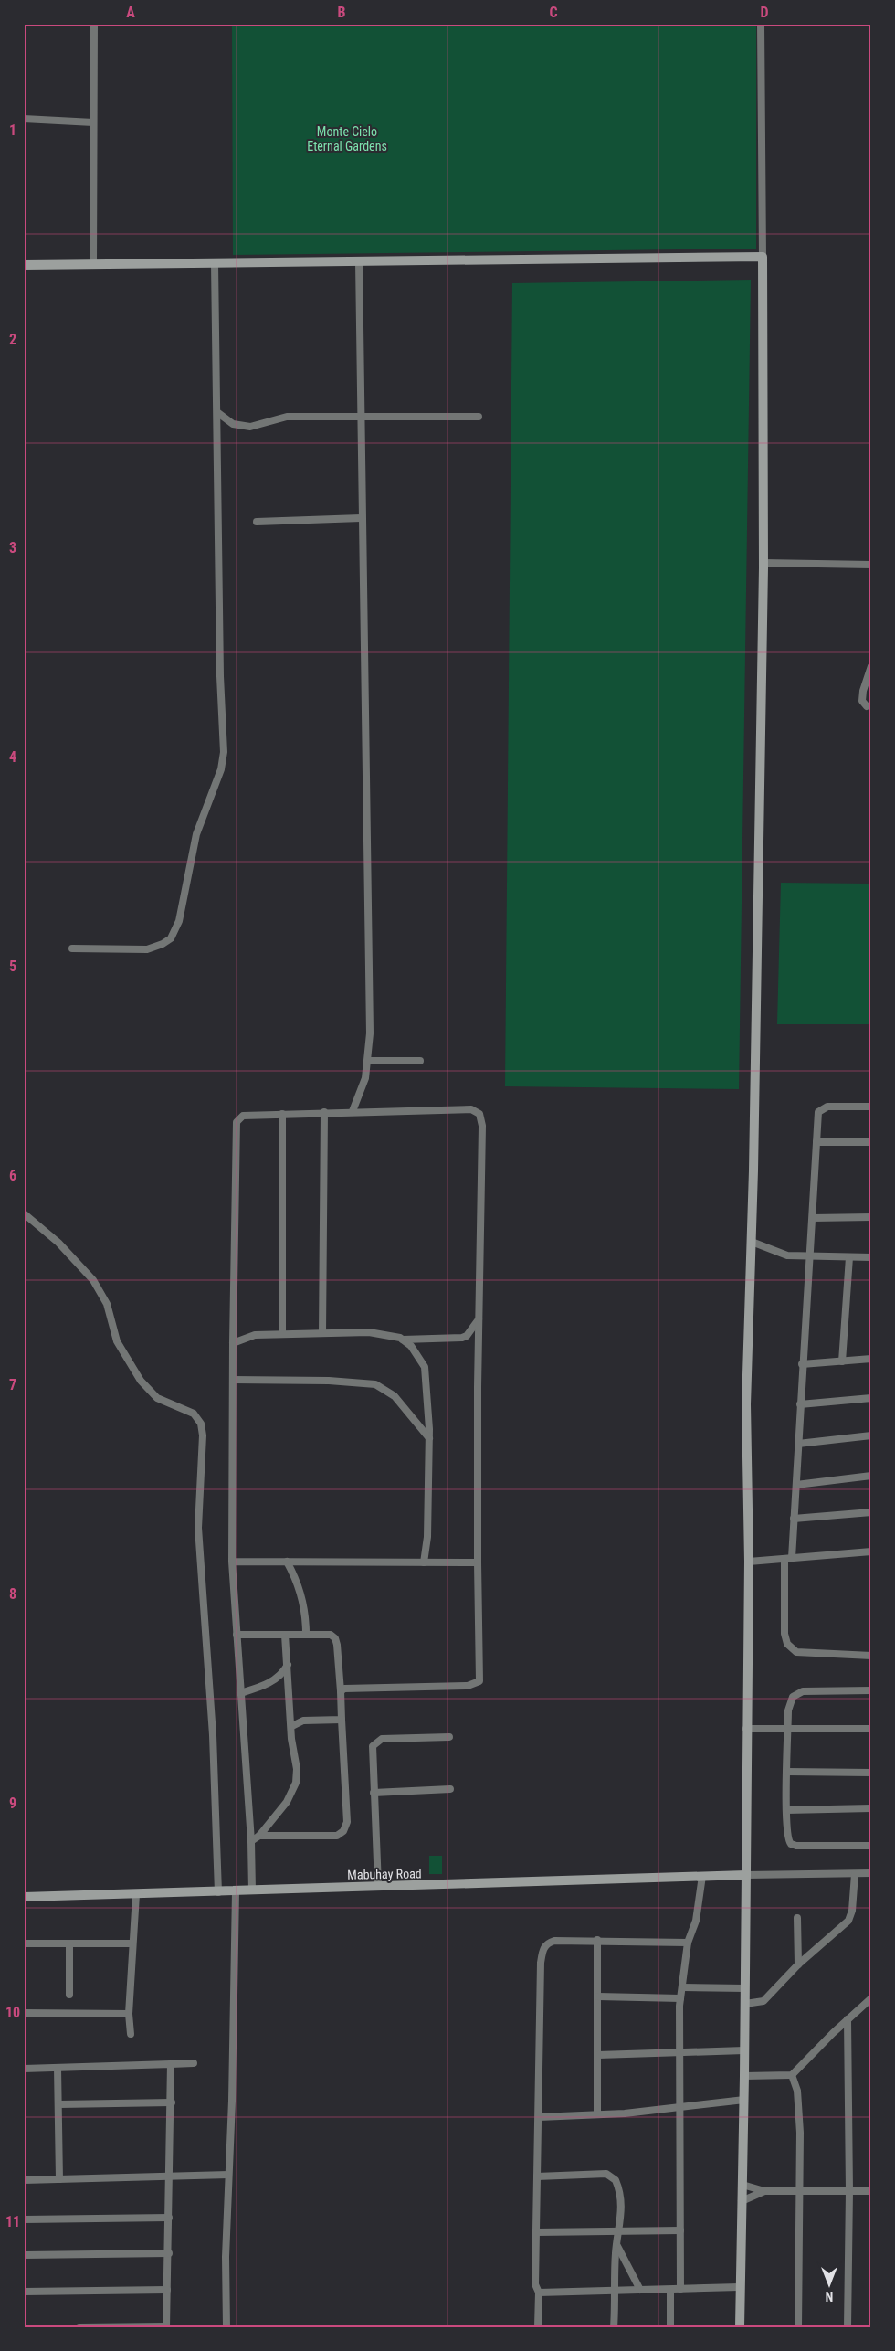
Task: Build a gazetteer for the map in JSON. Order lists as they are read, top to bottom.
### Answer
{
  "streets": {
    "street": ["Mabuhay Road"]
  },
  "parks": ["Monte Cielo Eternal Gardens"],
  "north": "bottom",
  "grid": {
    "columns": [
      "A",
      "B",
      "C",
      "D"
    ],
    "rows": [
      "1",
      "2",
      "3",
      "4",
      "5",
      "6",
      "7",
      "8",
      "9",
      "10",
      "11"
    ]
  }
}
